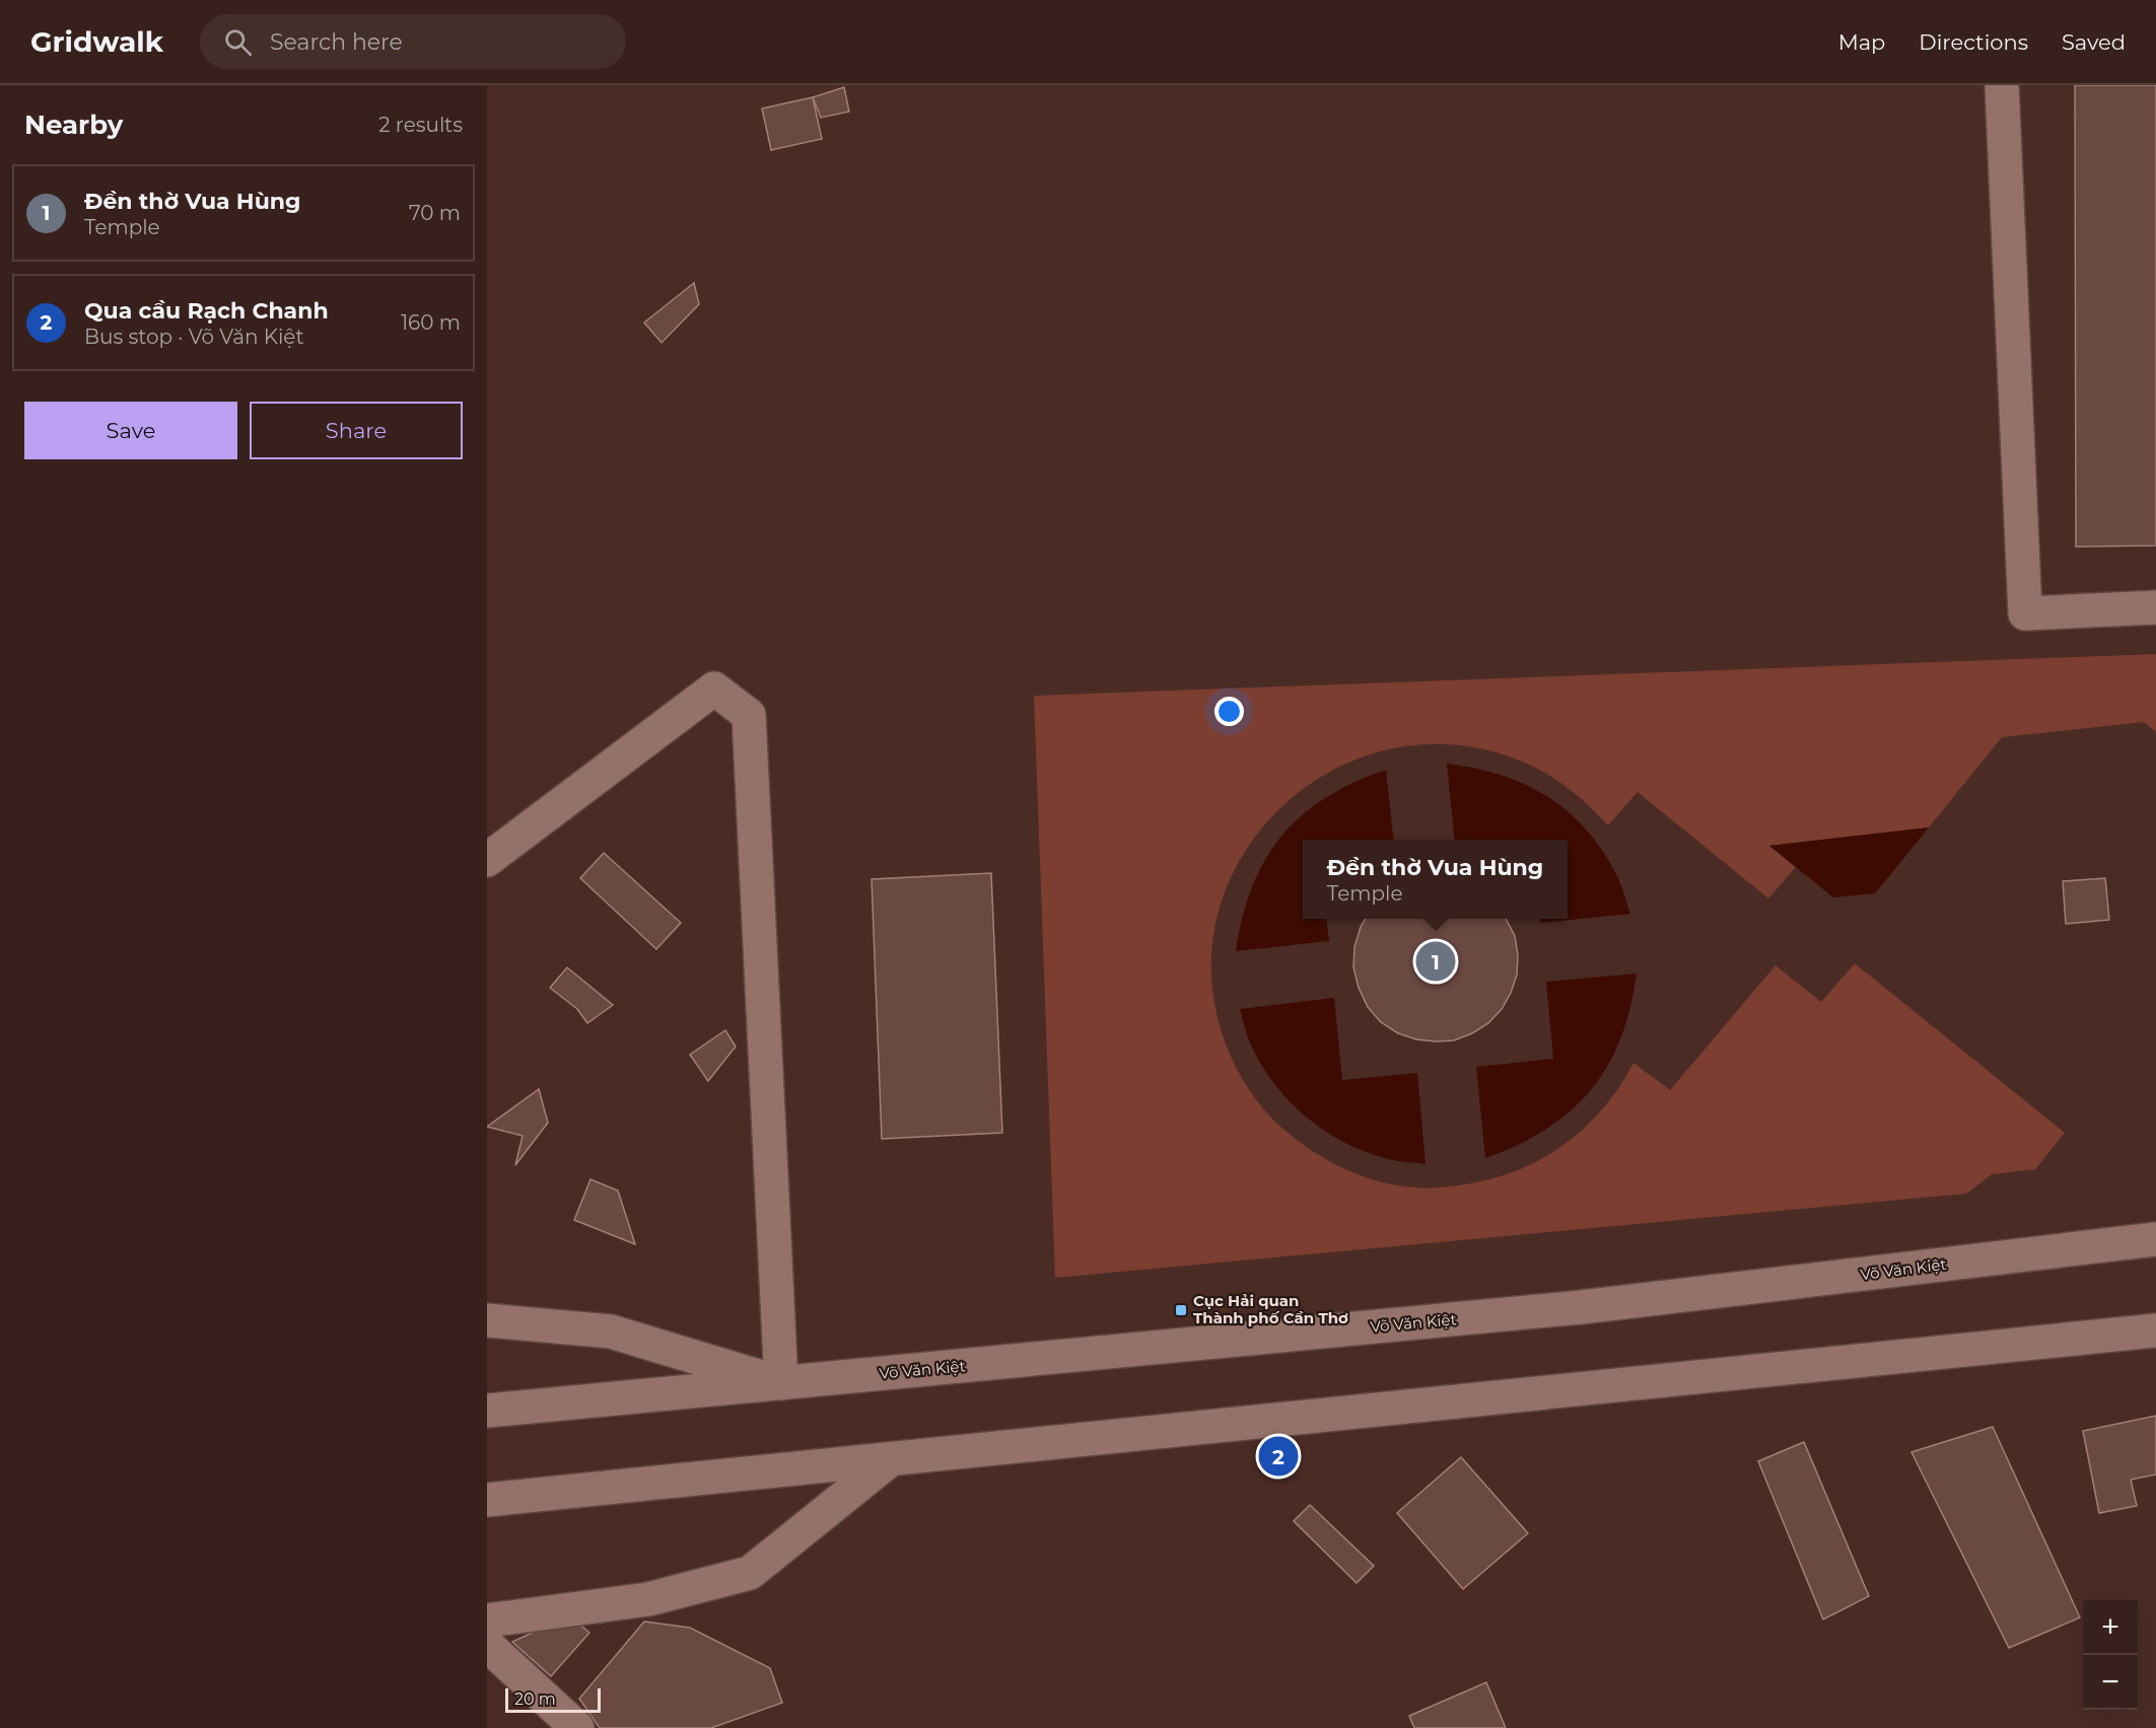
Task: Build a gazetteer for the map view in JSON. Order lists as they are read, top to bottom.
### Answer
{
  "streets": {
    "main road": ["Võ Văn Kiệt"]
  },
  "places": {
    "transit": ["Cục Hải quan Thành phố Cần Thơ"]
  },
  "scale_bar": "20 m",
  "page": {
    "header": "Gridwalk",
    "search": "Search here",
    "nav": ["Map", "Directions", "Saved"],
    "heading": ["Nearby", "2 results"],
    "list": [
      {
        "mark": "1",
        "name": "Đền thờ Vua Hùng",
        "note": "Temple",
        "value": "70 m"
      },
      {
        "mark": "2",
        "name": "Qua cầu Rạch Chanh",
        "note": "Bus stop · Võ Văn Kiệt",
        "value": "160 m"
      }
    ],
    "buttons": ["Save", "Share"],
    "popup": ["Đền thờ Vua Hùng", "Temple"],
    "pins": ["1", "2"],
    "map_buttons": ["+", "−"],
    "scale": "20 m"
  }
}
